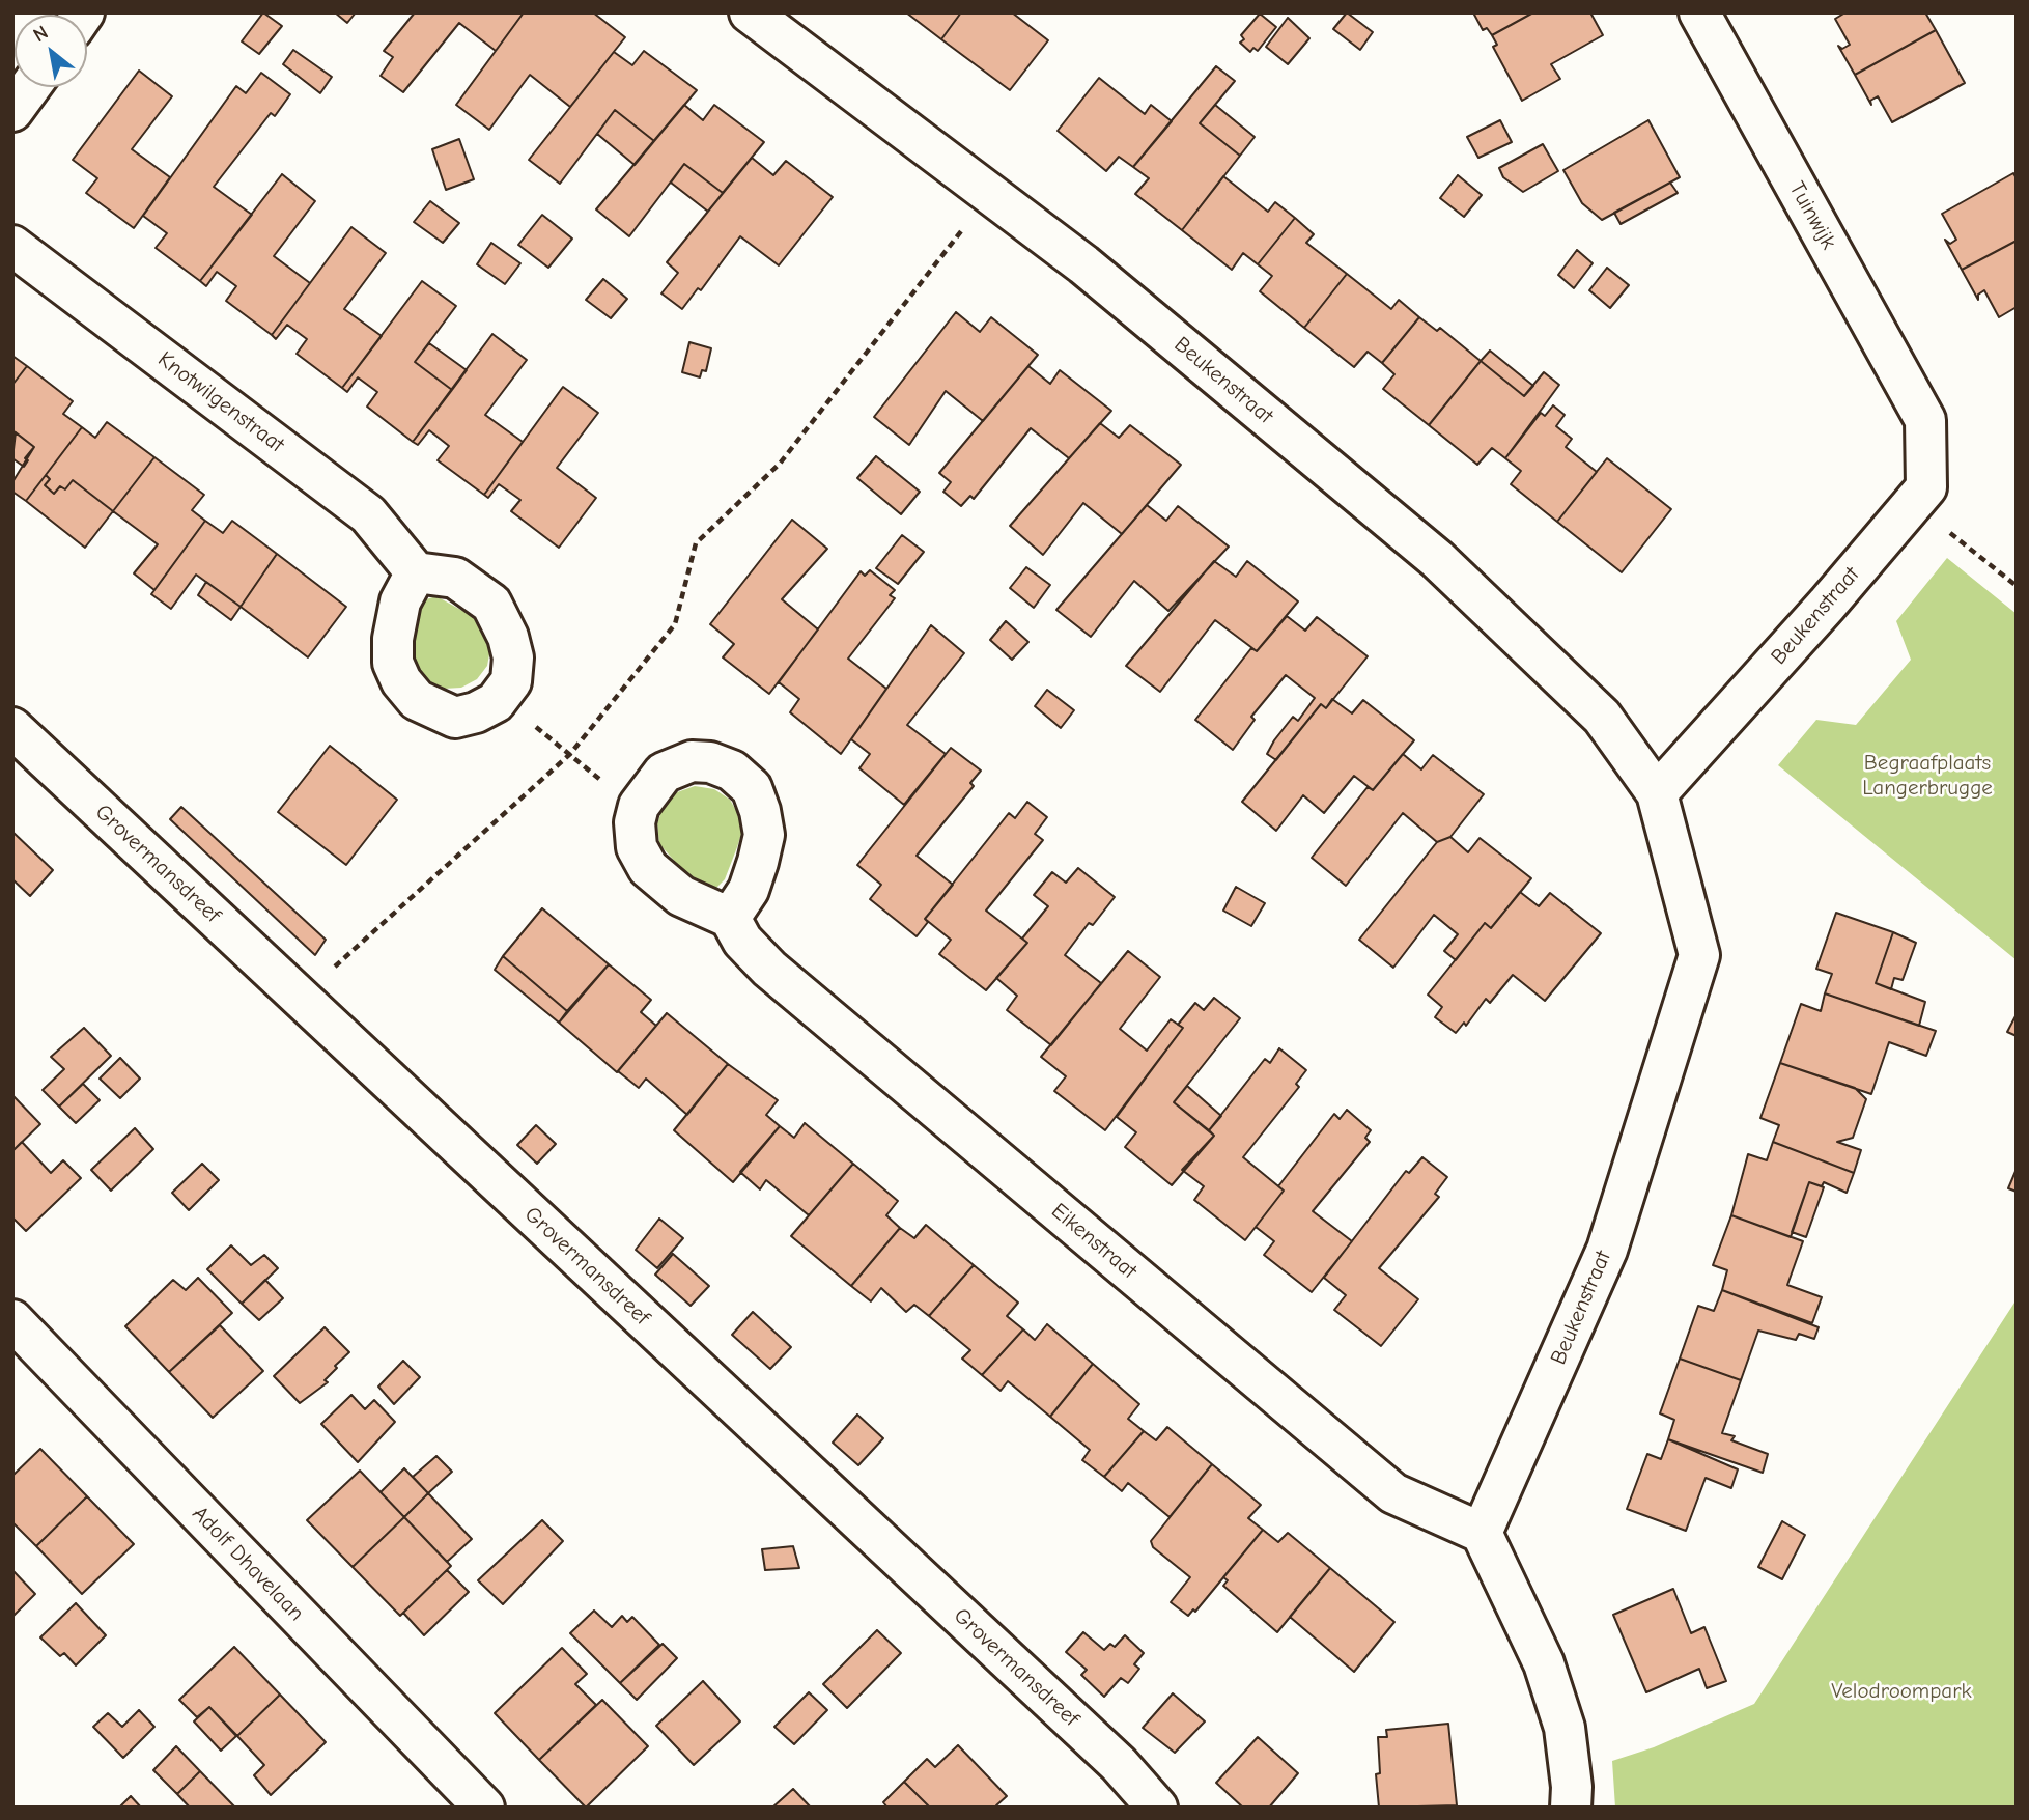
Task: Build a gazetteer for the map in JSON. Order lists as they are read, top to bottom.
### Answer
{
  "streets": {
    "street": [
      "Tuinwijk",
      "Beukenstraat",
      "Knotwilgenstraat",
      "Grovermansdreef",
      "Eikenstraat",
      "Adolf Dhavelaan"
    ]
  },
  "crossings": [
    ["Tuinwijk", "Beukenstraat"],
    ["Beukenstraat", "Eikenstraat"]
  ],
  "parks": ["Begraafplaats Langerbrugge", "Velodroompark"],
  "north": "top left"
}
